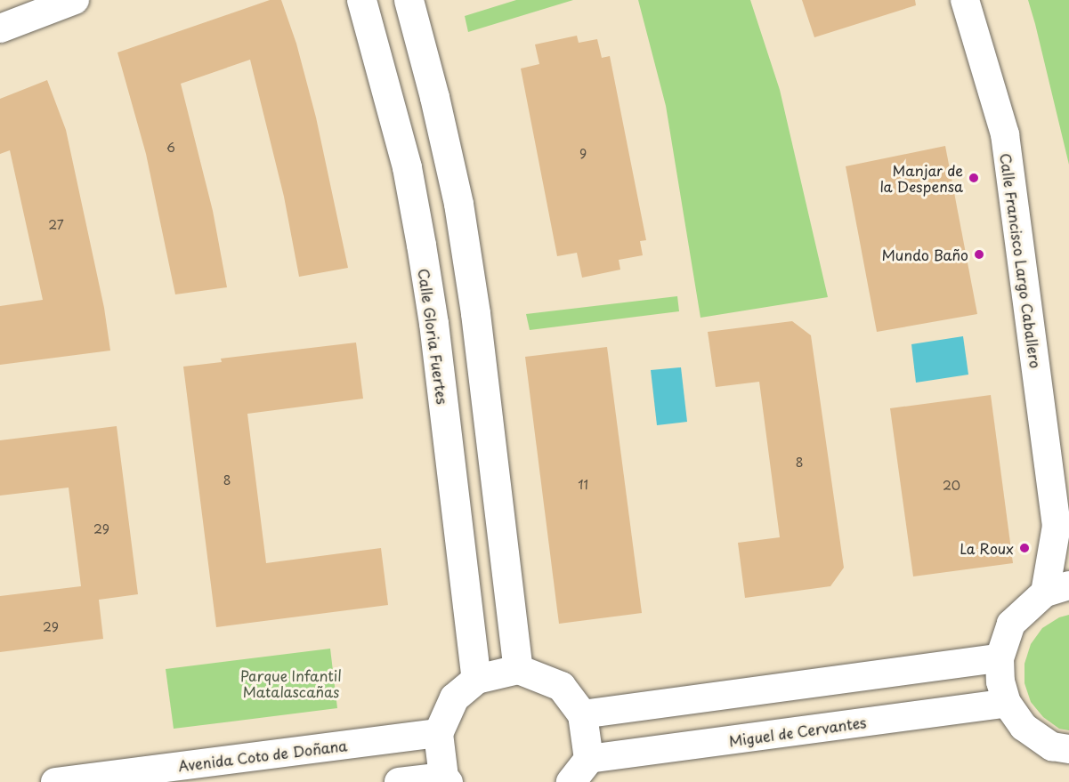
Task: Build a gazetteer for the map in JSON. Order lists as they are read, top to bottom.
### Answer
{
  "streets": {
    "main road": ["Calle Gloria Fuertes"],
    "street": ["Calle Francisco Largo Caballero", "Miguel de Cervantes", "Avenida Coto de Doñana"]
  },
  "parks": ["Parque Infantil Matalascañas"],
  "places": ["Manjar de la Despensa", "Mundo Baño", "La Roux"],
  "house_numbers": [
    "6",
    "9",
    "27",
    "8",
    "8",
    "11",
    "20",
    "29",
    "29"
  ]
}
